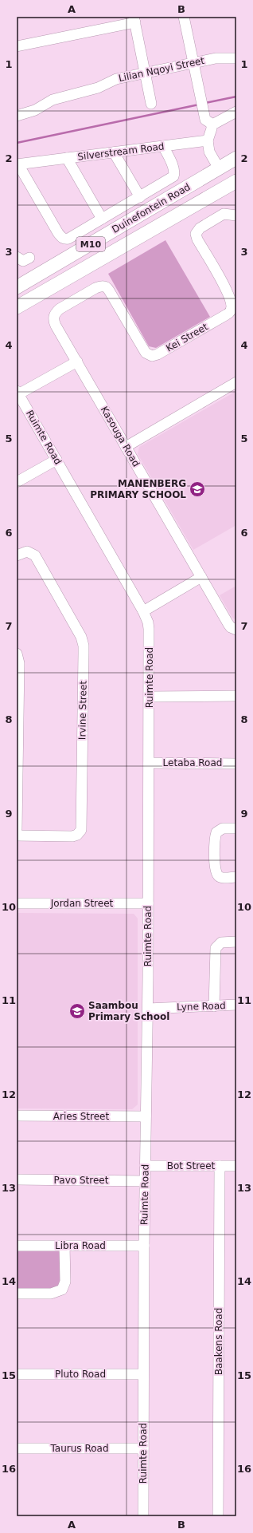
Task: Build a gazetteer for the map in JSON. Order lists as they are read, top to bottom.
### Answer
{
  "streets": {
    "main road": ["Duinefontein Road", "M10"],
    "street": [
      "Lilian Nqoyi Street",
      "Silverstream Road",
      "Kei Street",
      "Kasouga Road",
      "Ruimte Road",
      "Irvine Street",
      "Letaba Road",
      "Jordan Street",
      "Lyne Road",
      "Aries Street",
      "Bot Street",
      "Pavo Street",
      "Libra Road",
      "Baakens Road",
      "Pluto Road",
      "Taurus Road"
    ]
  },
  "crossings": [
    ["Kei Street", "Kasouga Road"],
    ["Ruimte Road", "Letaba Road"],
    ["Ruimte Road", "Jordan Street"],
    ["Ruimte Road", "Lyne Road"],
    ["Ruimte Road", "Aries Street"],
    ["Ruimte Road", "Bot Street"],
    ["Ruimte Road", "Pavo Street"],
    ["Ruimte Road", "Libra Road"],
    ["Ruimte Road", "Pluto Road"],
    ["Ruimte Road", "Taurus Road"],
    ["Bot Street", "Baakens Road"]
  ],
  "places": {
    "school or university": ["MANENBERG PRIMARY SCHOOL", "Saambou Primary School"]
  },
  "grid": {
    "columns": ["A", "B"],
    "rows": [
      "1",
      "2",
      "3",
      "4",
      "5",
      "6",
      "7",
      "8",
      "9",
      "10",
      "11",
      "12",
      "13",
      "14",
      "15",
      "16"
    ]
  }
}
